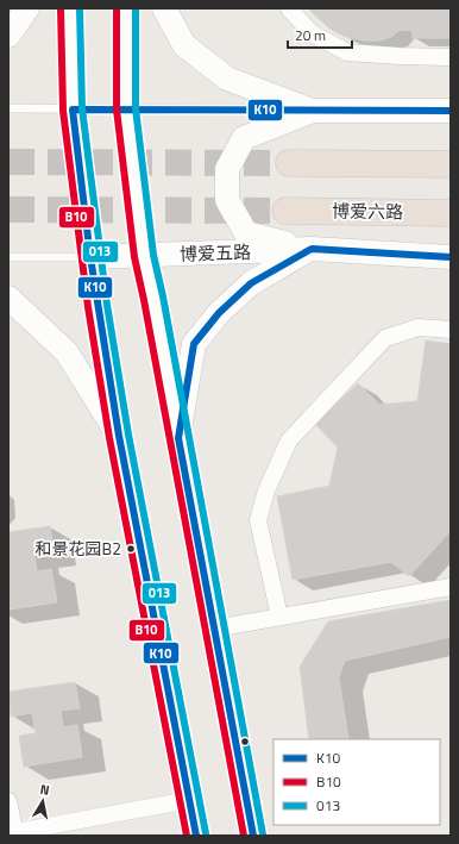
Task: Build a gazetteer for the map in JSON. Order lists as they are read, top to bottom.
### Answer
{
  "streets": {
    "highway": ["博爱六路"],
    "main road": ["博爱五路"]
  },
  "places": ["和景花园B2"],
  "lines": ["transit line B10", "transit line 013", "transit line K10"],
  "legend": ["K10", "B10", "013"],
  "scale_bar": "20 m",
  "north": "top"
}
